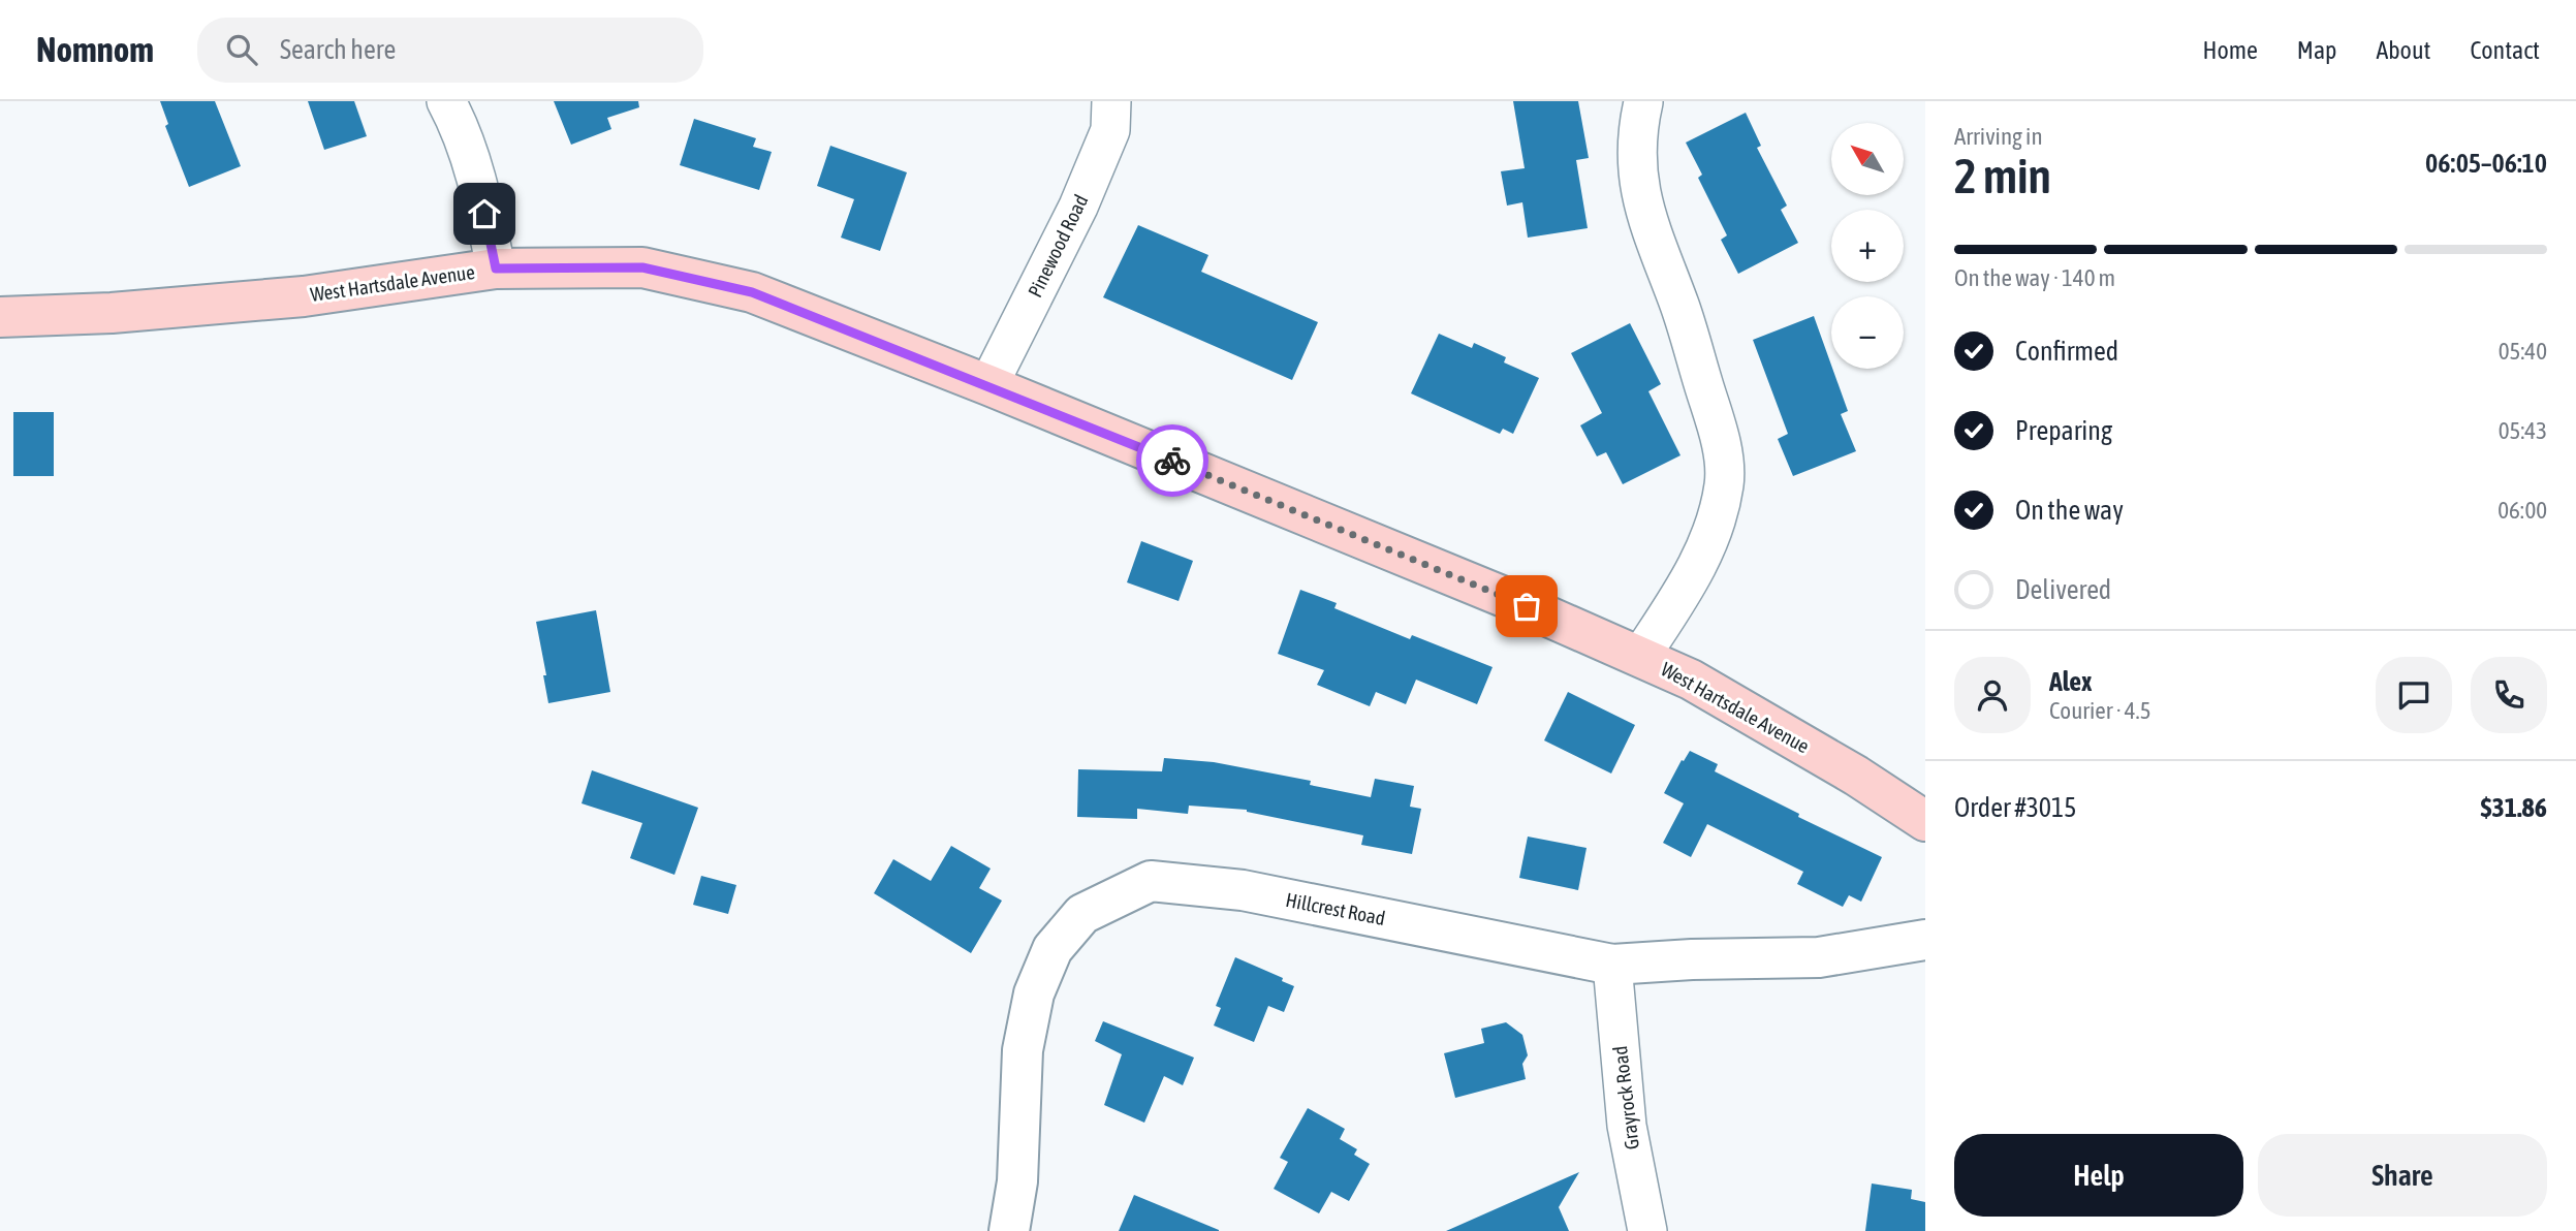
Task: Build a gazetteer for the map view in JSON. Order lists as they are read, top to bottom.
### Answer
{
  "streets": {
    "main road": ["West Hartsdale Avenue"],
    "street": ["Pinewood Road", "Hillcrest Road", "Grayrock Road"]
  },
  "crossings": [
    ["Pinewood Road", "West Hartsdale Avenue"],
    ["Hillcrest Road", "Grayrock Road"]
  ],
  "north": "top left",
  "page": {
    "header": "Nomnom",
    "search": "Search here",
    "nav": [
      "Home",
      "Map",
      "About",
      "Contact"
    ],
    "heading": ["2 min", "Arriving in", "06:05–06:10"],
    "panel": [
      "Alex",
      "Courier · 4.5",
      "Order #3015",
      "$31.86"
    ],
    "map_buttons": ["+", "−"],
    "bar": "On the way · 140 m",
    "list": [
      ["Confirmed", "05:40"],
      ["Preparing", "05:43"],
      ["On the way", "06:00"],
      "Delivered"
    ],
    "buttons": ["Help", "Share"]
  }
}
